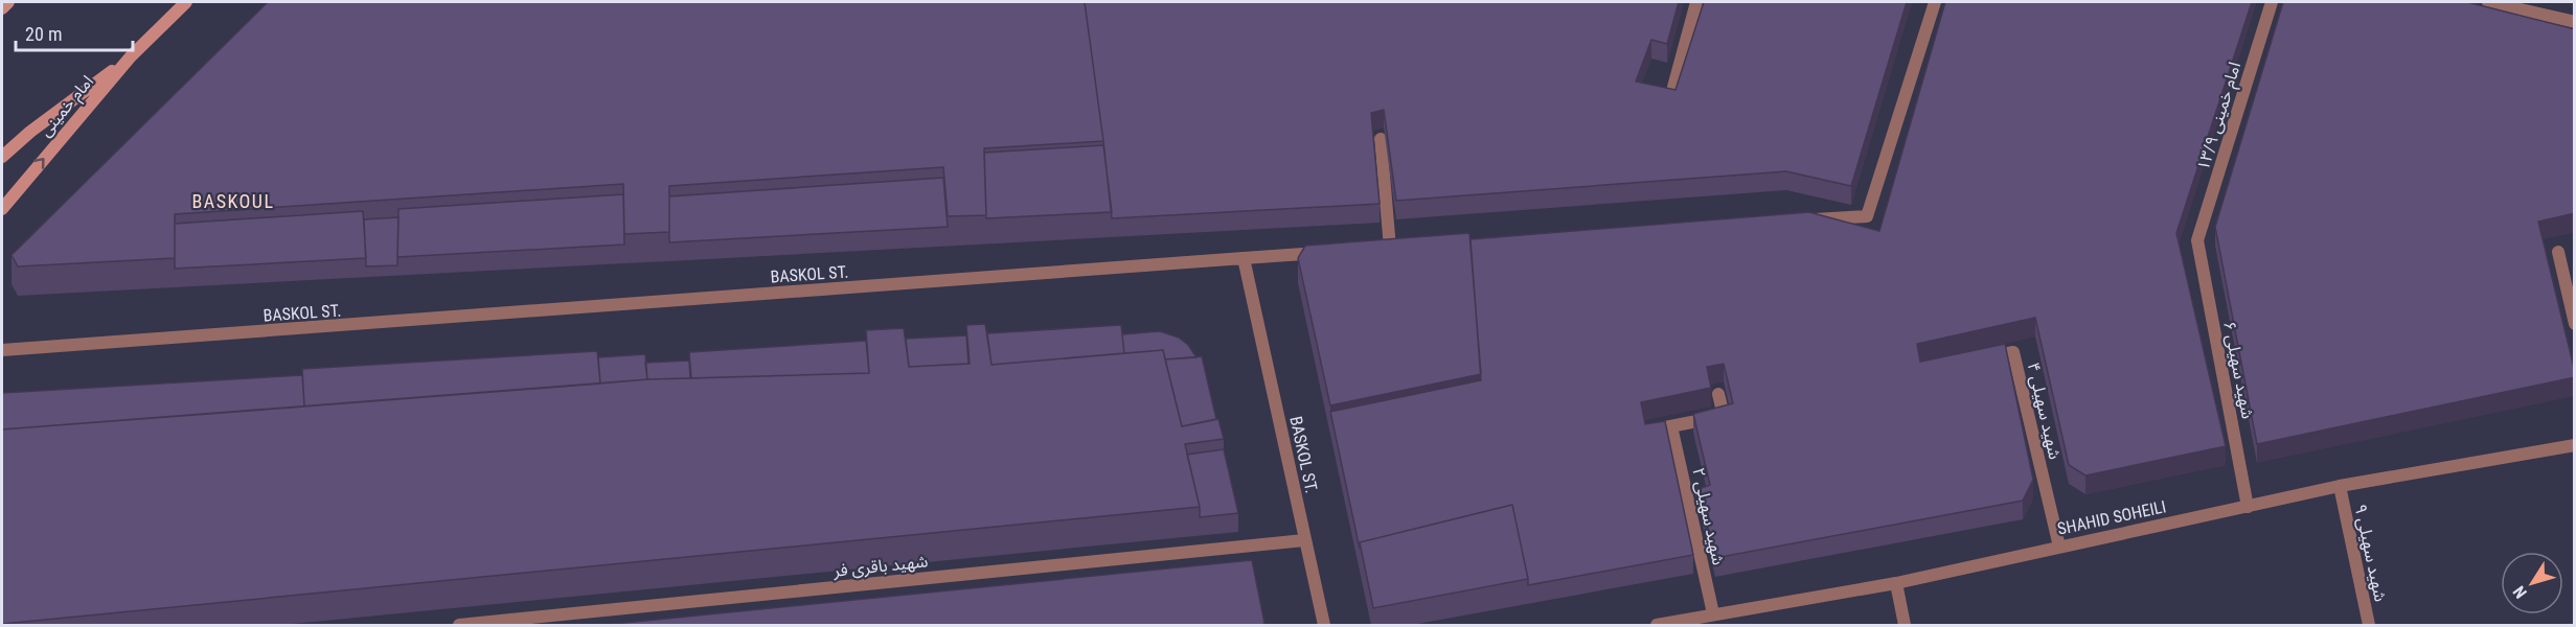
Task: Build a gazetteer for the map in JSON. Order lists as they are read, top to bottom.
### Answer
{
  "streets": {
    "main road": ["امام خمینی"],
    "street": [
      "امام خمینی ۱۳/۹",
      "BASKOL ST.",
      "شهید سهیلی ۶",
      "شهید سهیلی ۴",
      "شهید سهیلی ۲",
      "SHAHID SOHEILI",
      "شهید سهیلی ۹",
      "شهید باقری فر"
    ]
  },
  "crossings": [
    ["امام خمینی ۱۳/۹", "شهید سهیلی ۶"],
    ["BASKOL ST.", "شهید باقری فر"],
    ["شهید سهیلی ۶", "SHAHID SOHEILI"],
    ["شهید سهیلی ۴", "SHAHID SOHEILI"],
    ["شهید سهیلی ۲", "SHAHID SOHEILI"],
    ["SHAHID SOHEILI", "شهید سهیلی ۹"]
  ],
  "districts": ["BASKOUL"],
  "scale_bar": "20 m",
  "north": "bottom left"
}
